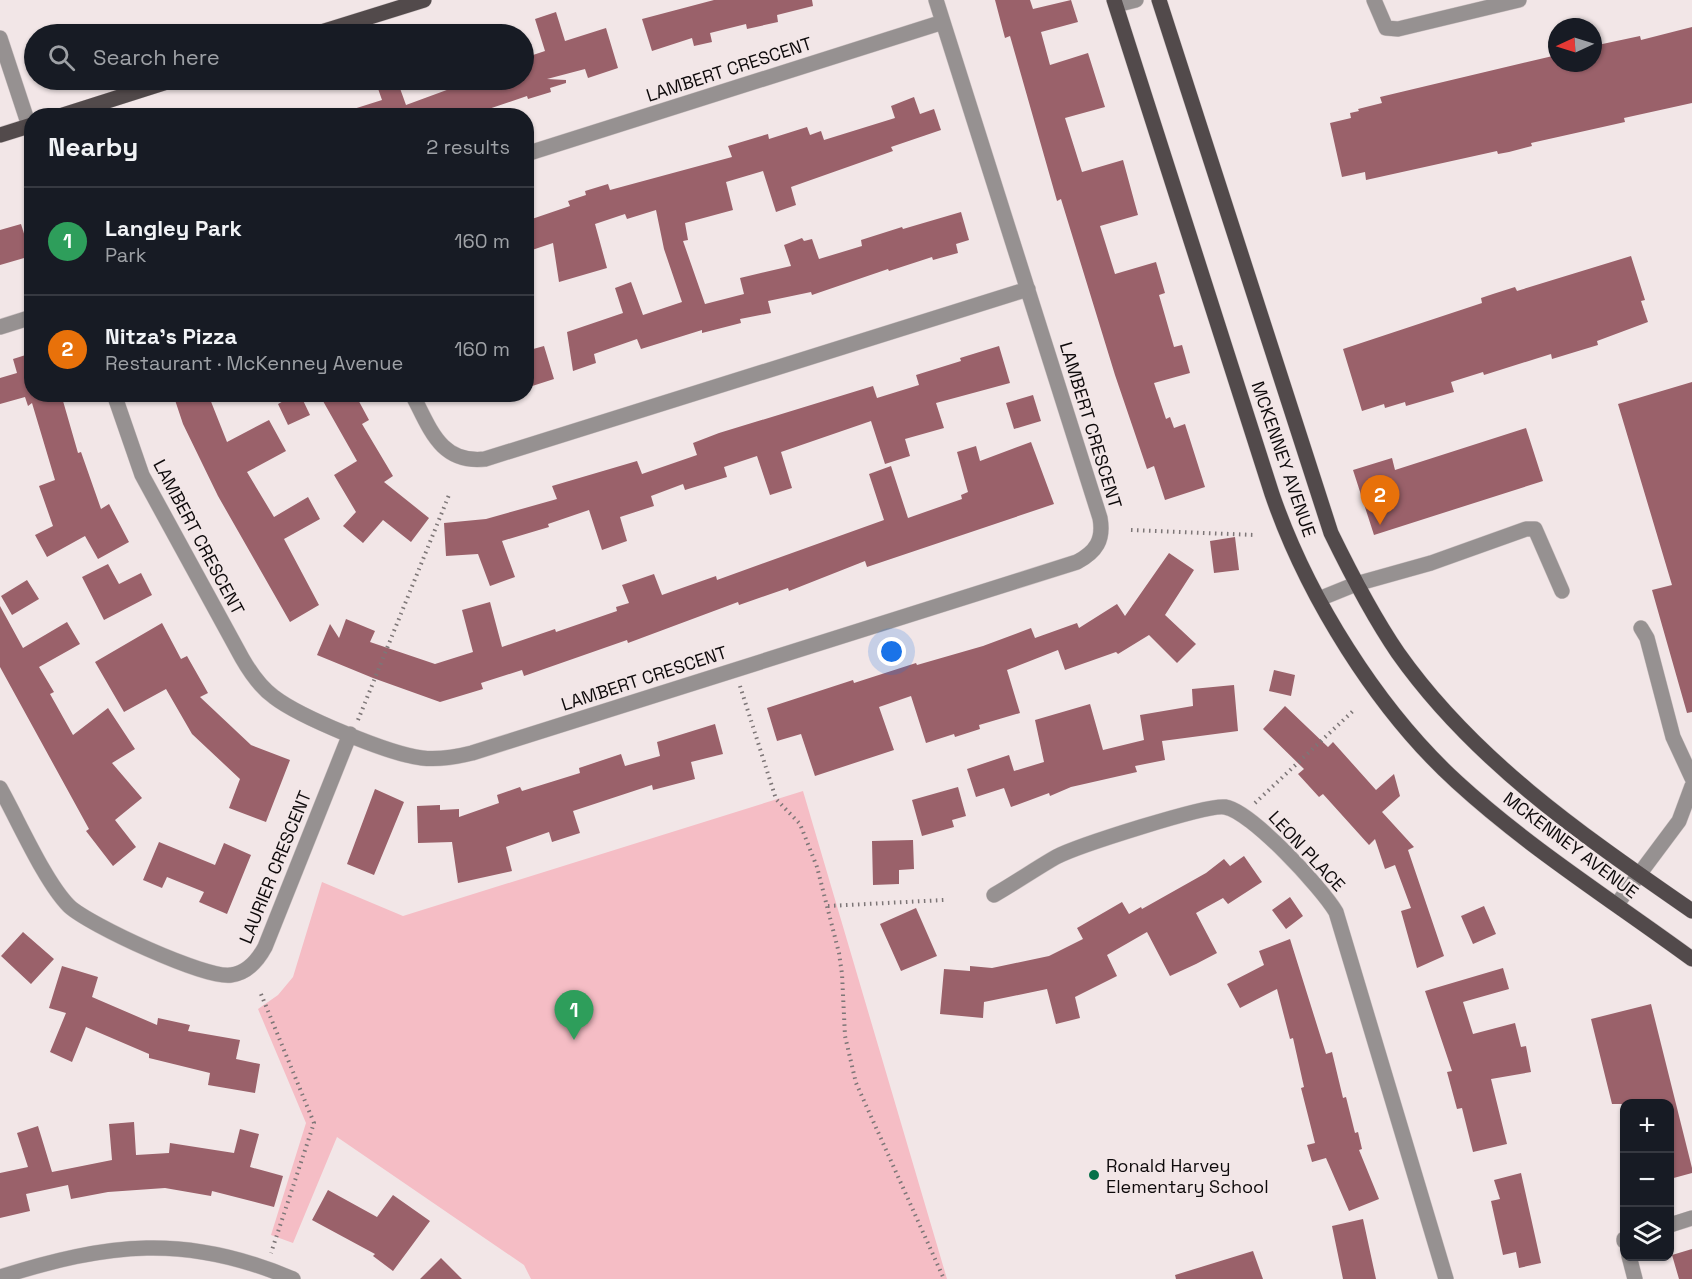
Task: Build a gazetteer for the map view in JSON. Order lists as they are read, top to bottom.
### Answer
{
  "streets": {
    "main road": ["MCKENNEY AVENUE"],
    "street": ["LAMBERT CRESCENT", "LEON PLACE", "LAURIER CRESCENT"]
  },
  "crossings": [
    ["LAMBERT CRESCENT", "LAURIER CRESCENT"]
  ],
  "places": ["Ronald Harvey Elementary School"],
  "north": "left",
  "page": {
    "search": "Search here",
    "heading": ["Nearby", "2 results"],
    "list": [
      {
        "mark": "1",
        "name": "Langley Park",
        "note": "Park",
        "value": "160 m"
      },
      {
        "mark": "2",
        "name": "Nitza’s Pizza",
        "note": "Restaurant · McKenney Avenue",
        "value": "160 m"
      }
    ],
    "pins": ["2", "1"],
    "map_buttons": ["+", "−"]
  }
}
